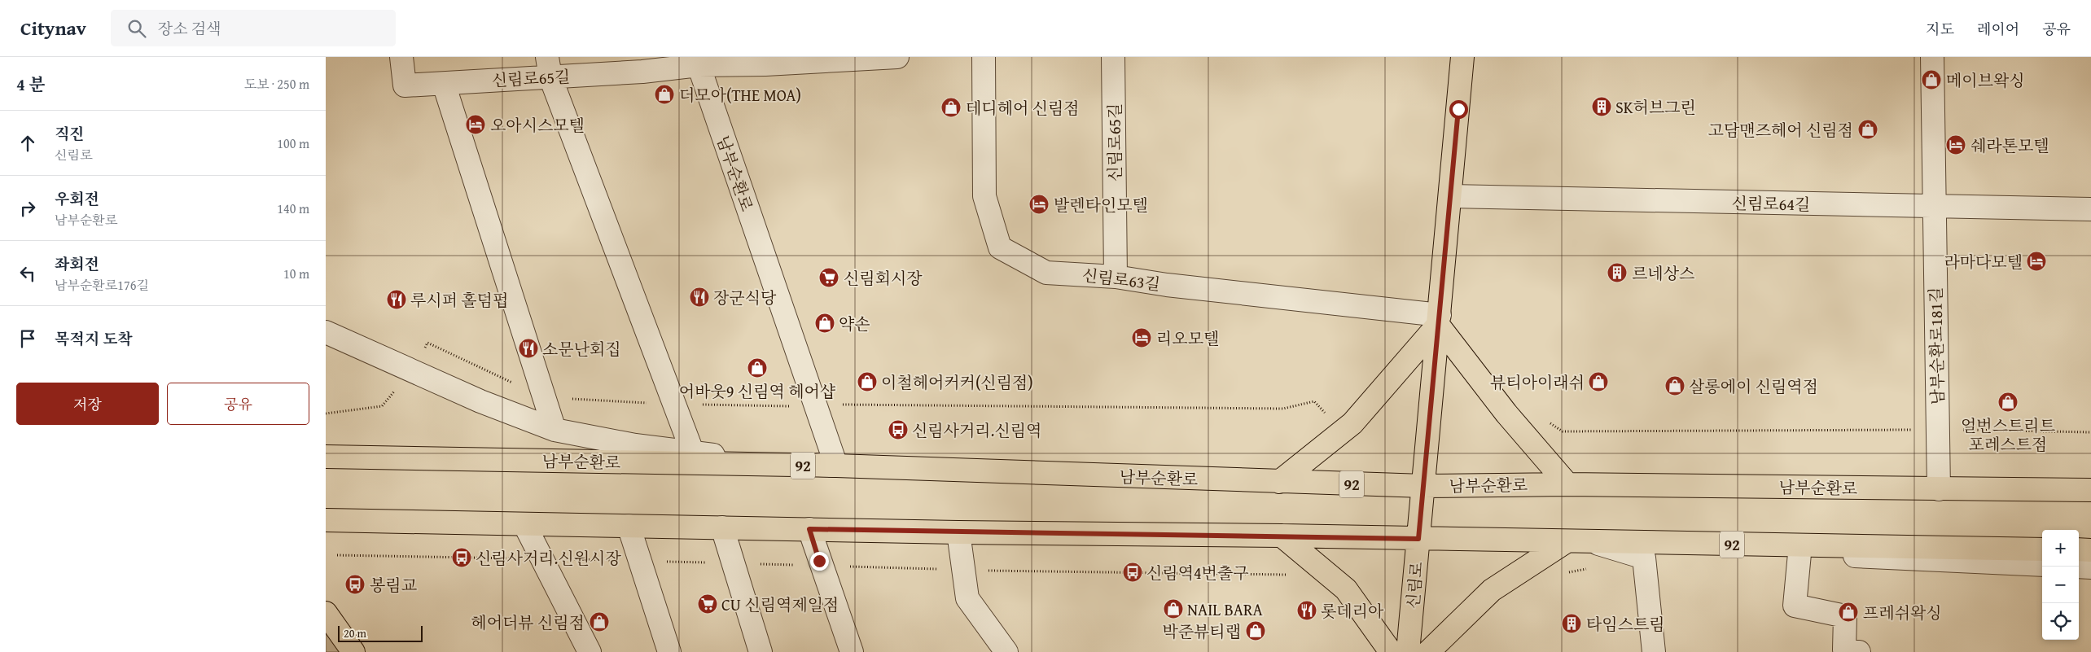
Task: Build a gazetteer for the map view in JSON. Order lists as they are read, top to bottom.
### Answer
{
  "streets": {
    "main road": ["남부순환로", "92", "신림로"],
    "street": [
      "신림로65길",
      "신림로64길",
      "신림로63길",
      "남부순환로181길"
    ]
  },
  "crossings": [
    ["신림로65길", "남부순환로"],
    ["신림로65길", "신림로63길"],
    ["남부순환로", "남부순환로181길"],
    ["남부순환로", "신림로"],
    ["신림로64길", "남부순환로181길"],
    ["신림로64길", "신림로"],
    ["신림로63길", "신림로"],
    ["92", "신림로"]
  ],
  "places": {
    "shop": [
      "메이브왁싱",
      "더모아(THE MOA)",
      "테디헤어 신림점",
      "고담맨즈헤어 신림점",
      "약손",
      "어바웃9 신림역 헤어샵",
      "이철헤어커커(신림점)",
      "뷰티아이래쉬",
      "살롱에이 신림역점",
      "얼번스트리트 포레스트점",
      "NAIL BARA",
      "프레쉬왁싱",
      "헤어더뷰 신림점",
      "박준뷰티랩"
    ],
    "building": ["SK허브그린", "르네상스", "타임스트림"],
    "hotel": [
      "오아시스모텔",
      "쉐라톤모텔",
      "발렌타인모텔",
      "라마다모텔",
      "리오모텔"
    ],
    "supermarket": ["신림회시장", "CU 신림역제일점"],
    "restaurant": [
      "장군식당",
      "루시퍼 홀덤펍",
      "소문난회집",
      "롯데리아"
    ],
    "bus stop": [
      "신림사거리.신림역",
      "신림사거리.신원시장",
      "신림역4번출구",
      "봉림교"
    ]
  },
  "scale_bar": "20 m",
  "page": {
    "header": "Citynav",
    "search": "장소 검색",
    "nav": ["지도", "레이어", "공유"],
    "heading": ["4 분", "도보 · 250 m"],
    "list": [
      ["직진", "신림로", "100 m"],
      ["우회전", "남부순환로", "140 m"],
      ["좌회전", "남부순환로176길", "10 m"],
      "목적지 도착"
    ],
    "buttons": ["저장", "공유"],
    "map_buttons": ["+", "−"],
    "scale": "20 m"
  }
}
